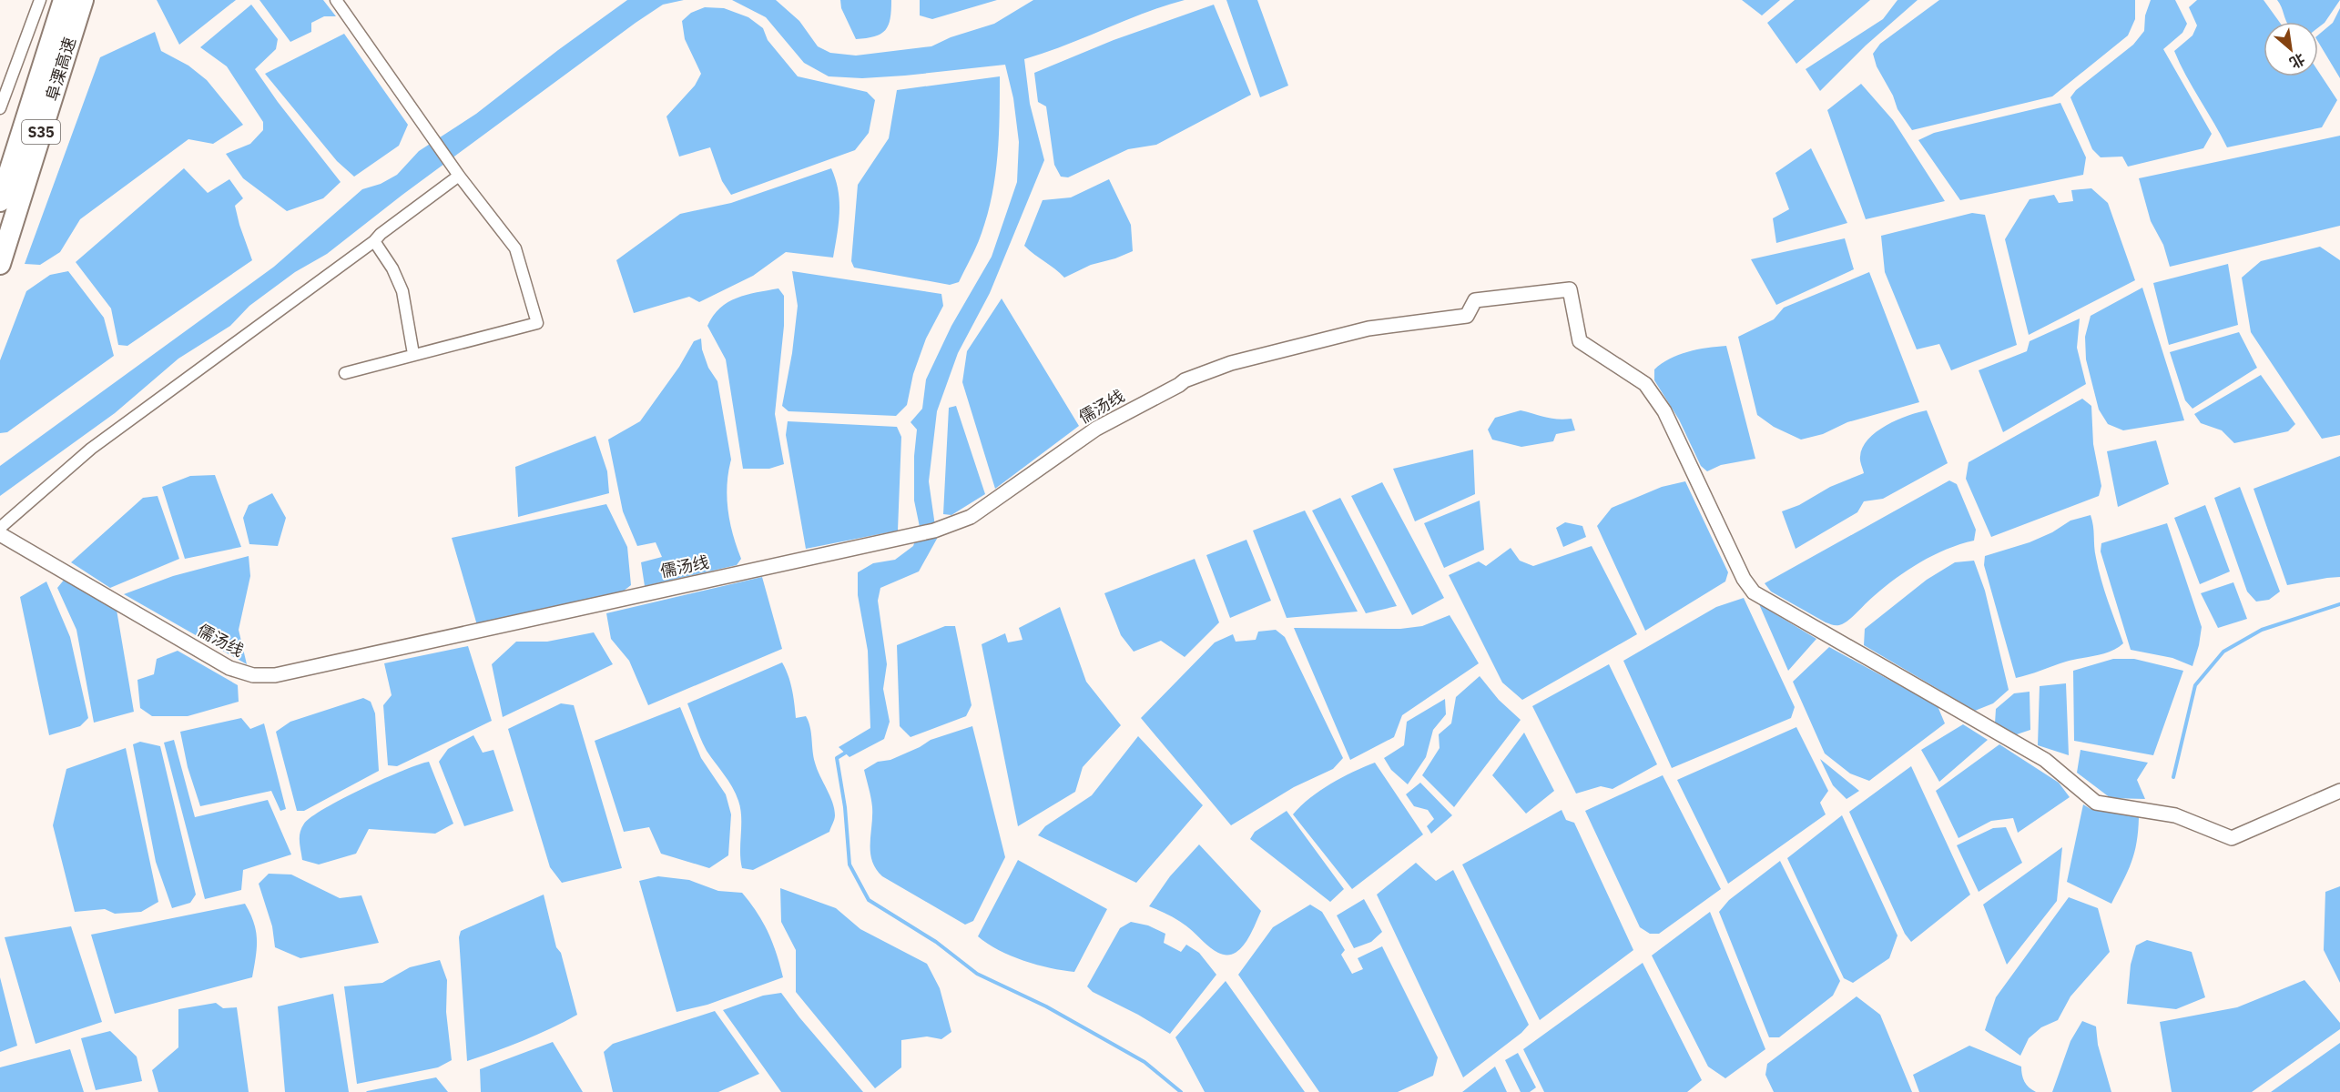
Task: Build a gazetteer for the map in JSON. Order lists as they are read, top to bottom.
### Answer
{
  "streets": {
    "highway": ["阜溧高速", "S35"],
    "street": ["儒汤线"]
  },
  "north": "bottom right"
}
